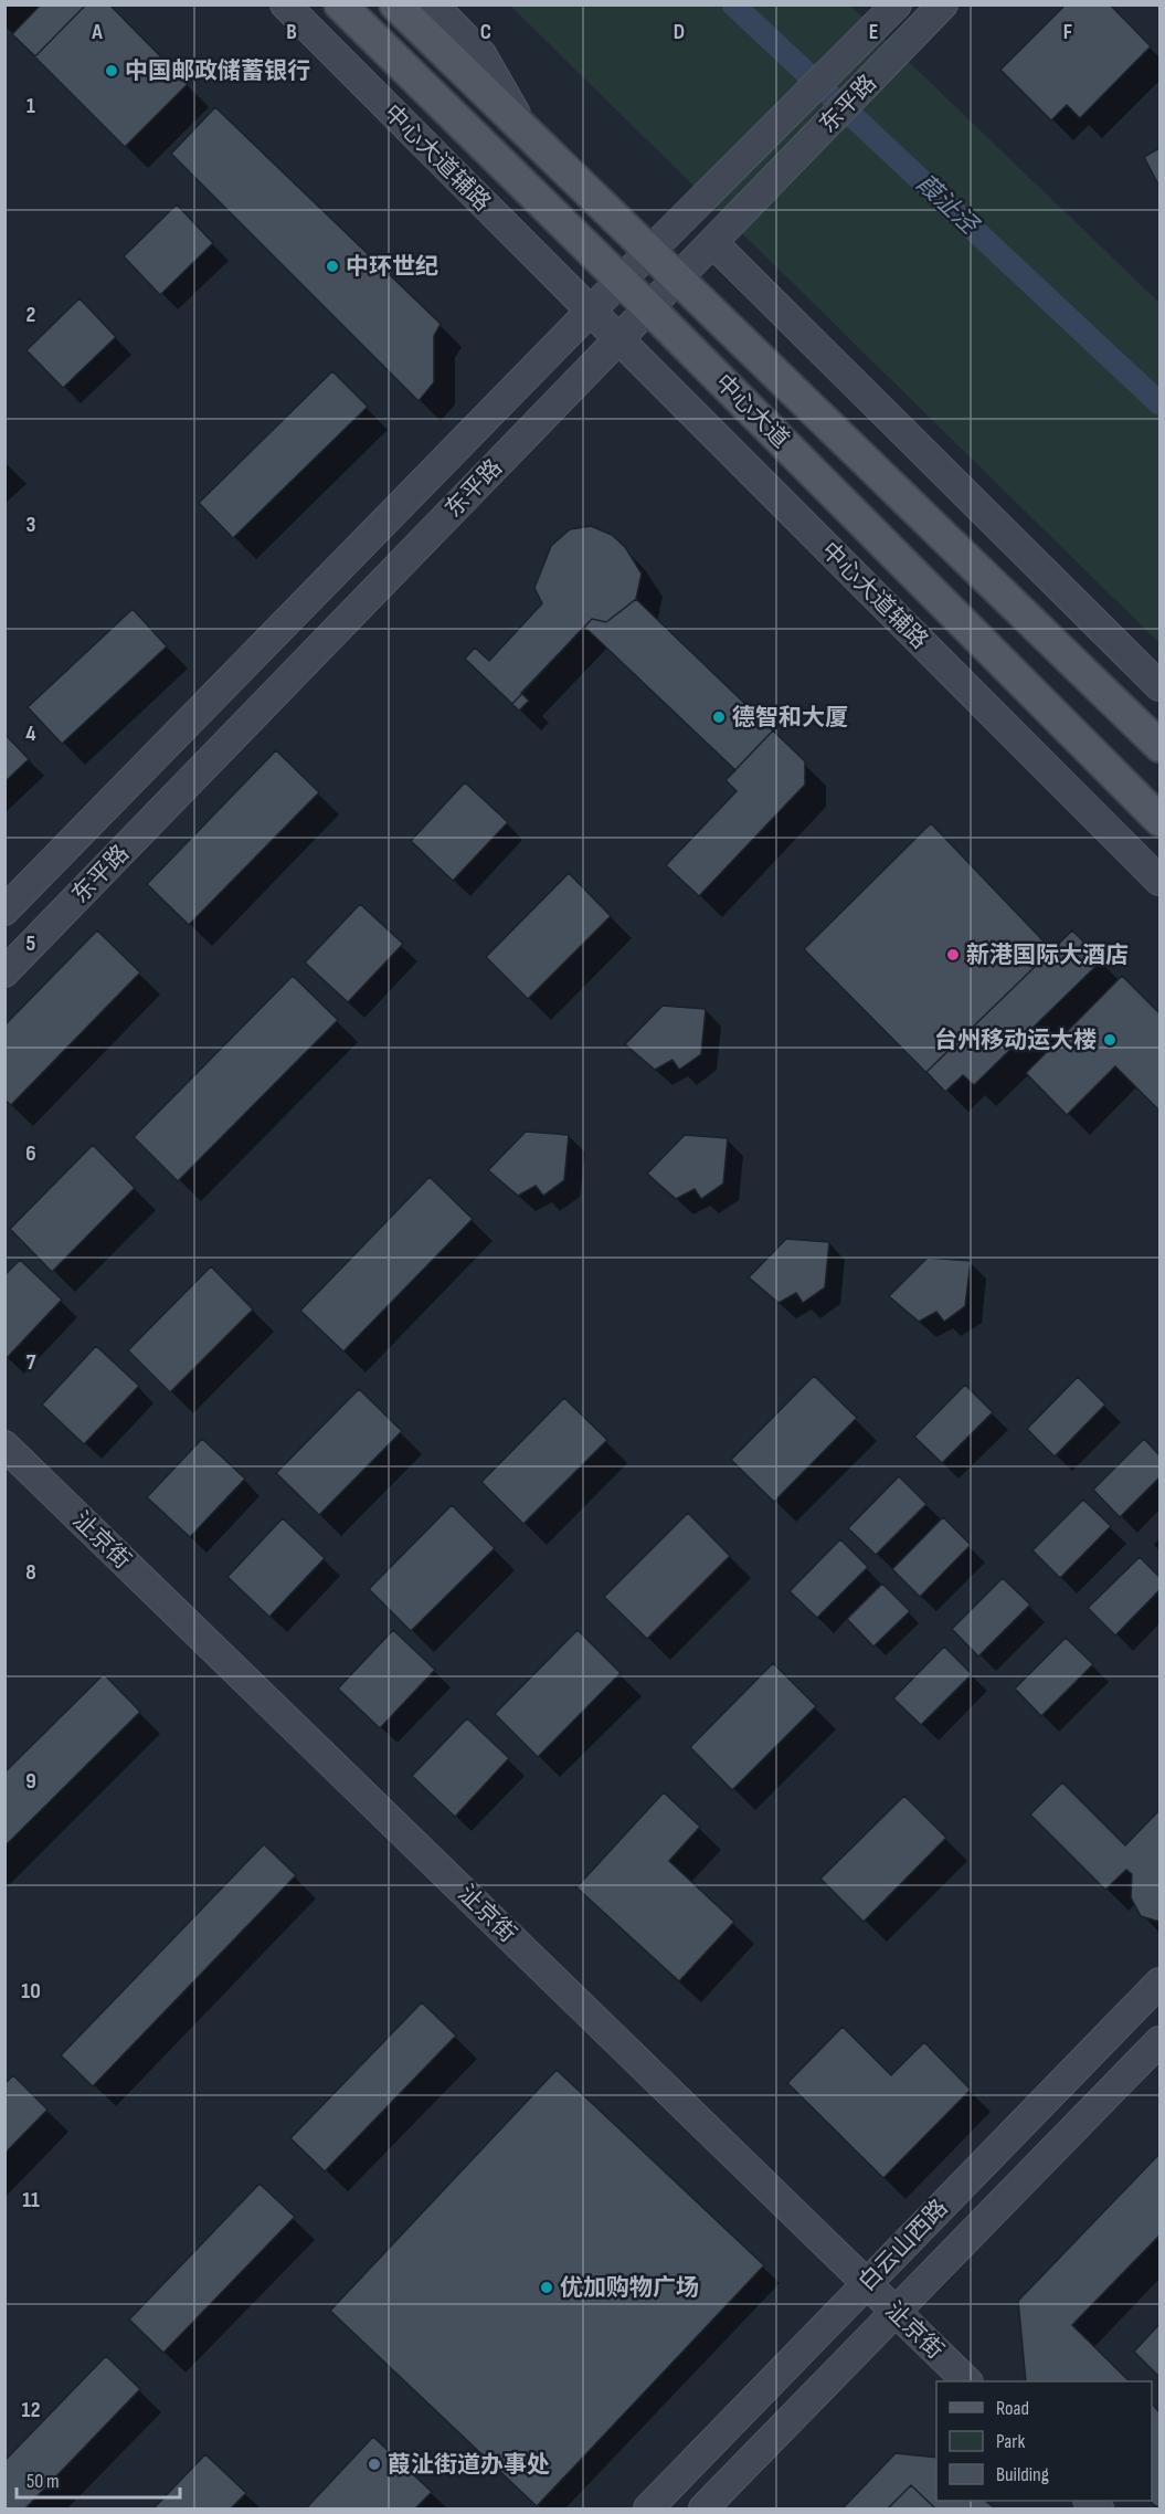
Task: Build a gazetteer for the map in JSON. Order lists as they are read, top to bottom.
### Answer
{
  "streets": {
    "main road": [
      "东平路",
      "中心大道辅路",
      "中心大道",
      "沚京街",
      "白云山西路"
    ]
  },
  "crossings": [
    ["东平路", "中心大道辅路"],
    ["东平路", "中心大道"],
    ["沚京街", "白云山西路"]
  ],
  "water": ["葭沚泾"],
  "places": [
    "中国邮政储蓄银行",
    "中环世纪",
    "德智和大厦",
    "新港国际大酒店",
    "台州移动运大楼",
    "优加购物广场",
    "葭沚街道办事处"
  ],
  "legend": ["Road", "Park", "Building"],
  "scale_bar": "50 m",
  "grid": {
    "columns": [
      "A",
      "B",
      "C",
      "D",
      "E",
      "F"
    ],
    "rows": [
      "1",
      "2",
      "3",
      "4",
      "5",
      "6",
      "7",
      "8",
      "9",
      "10",
      "11",
      "12"
    ]
  }
}
